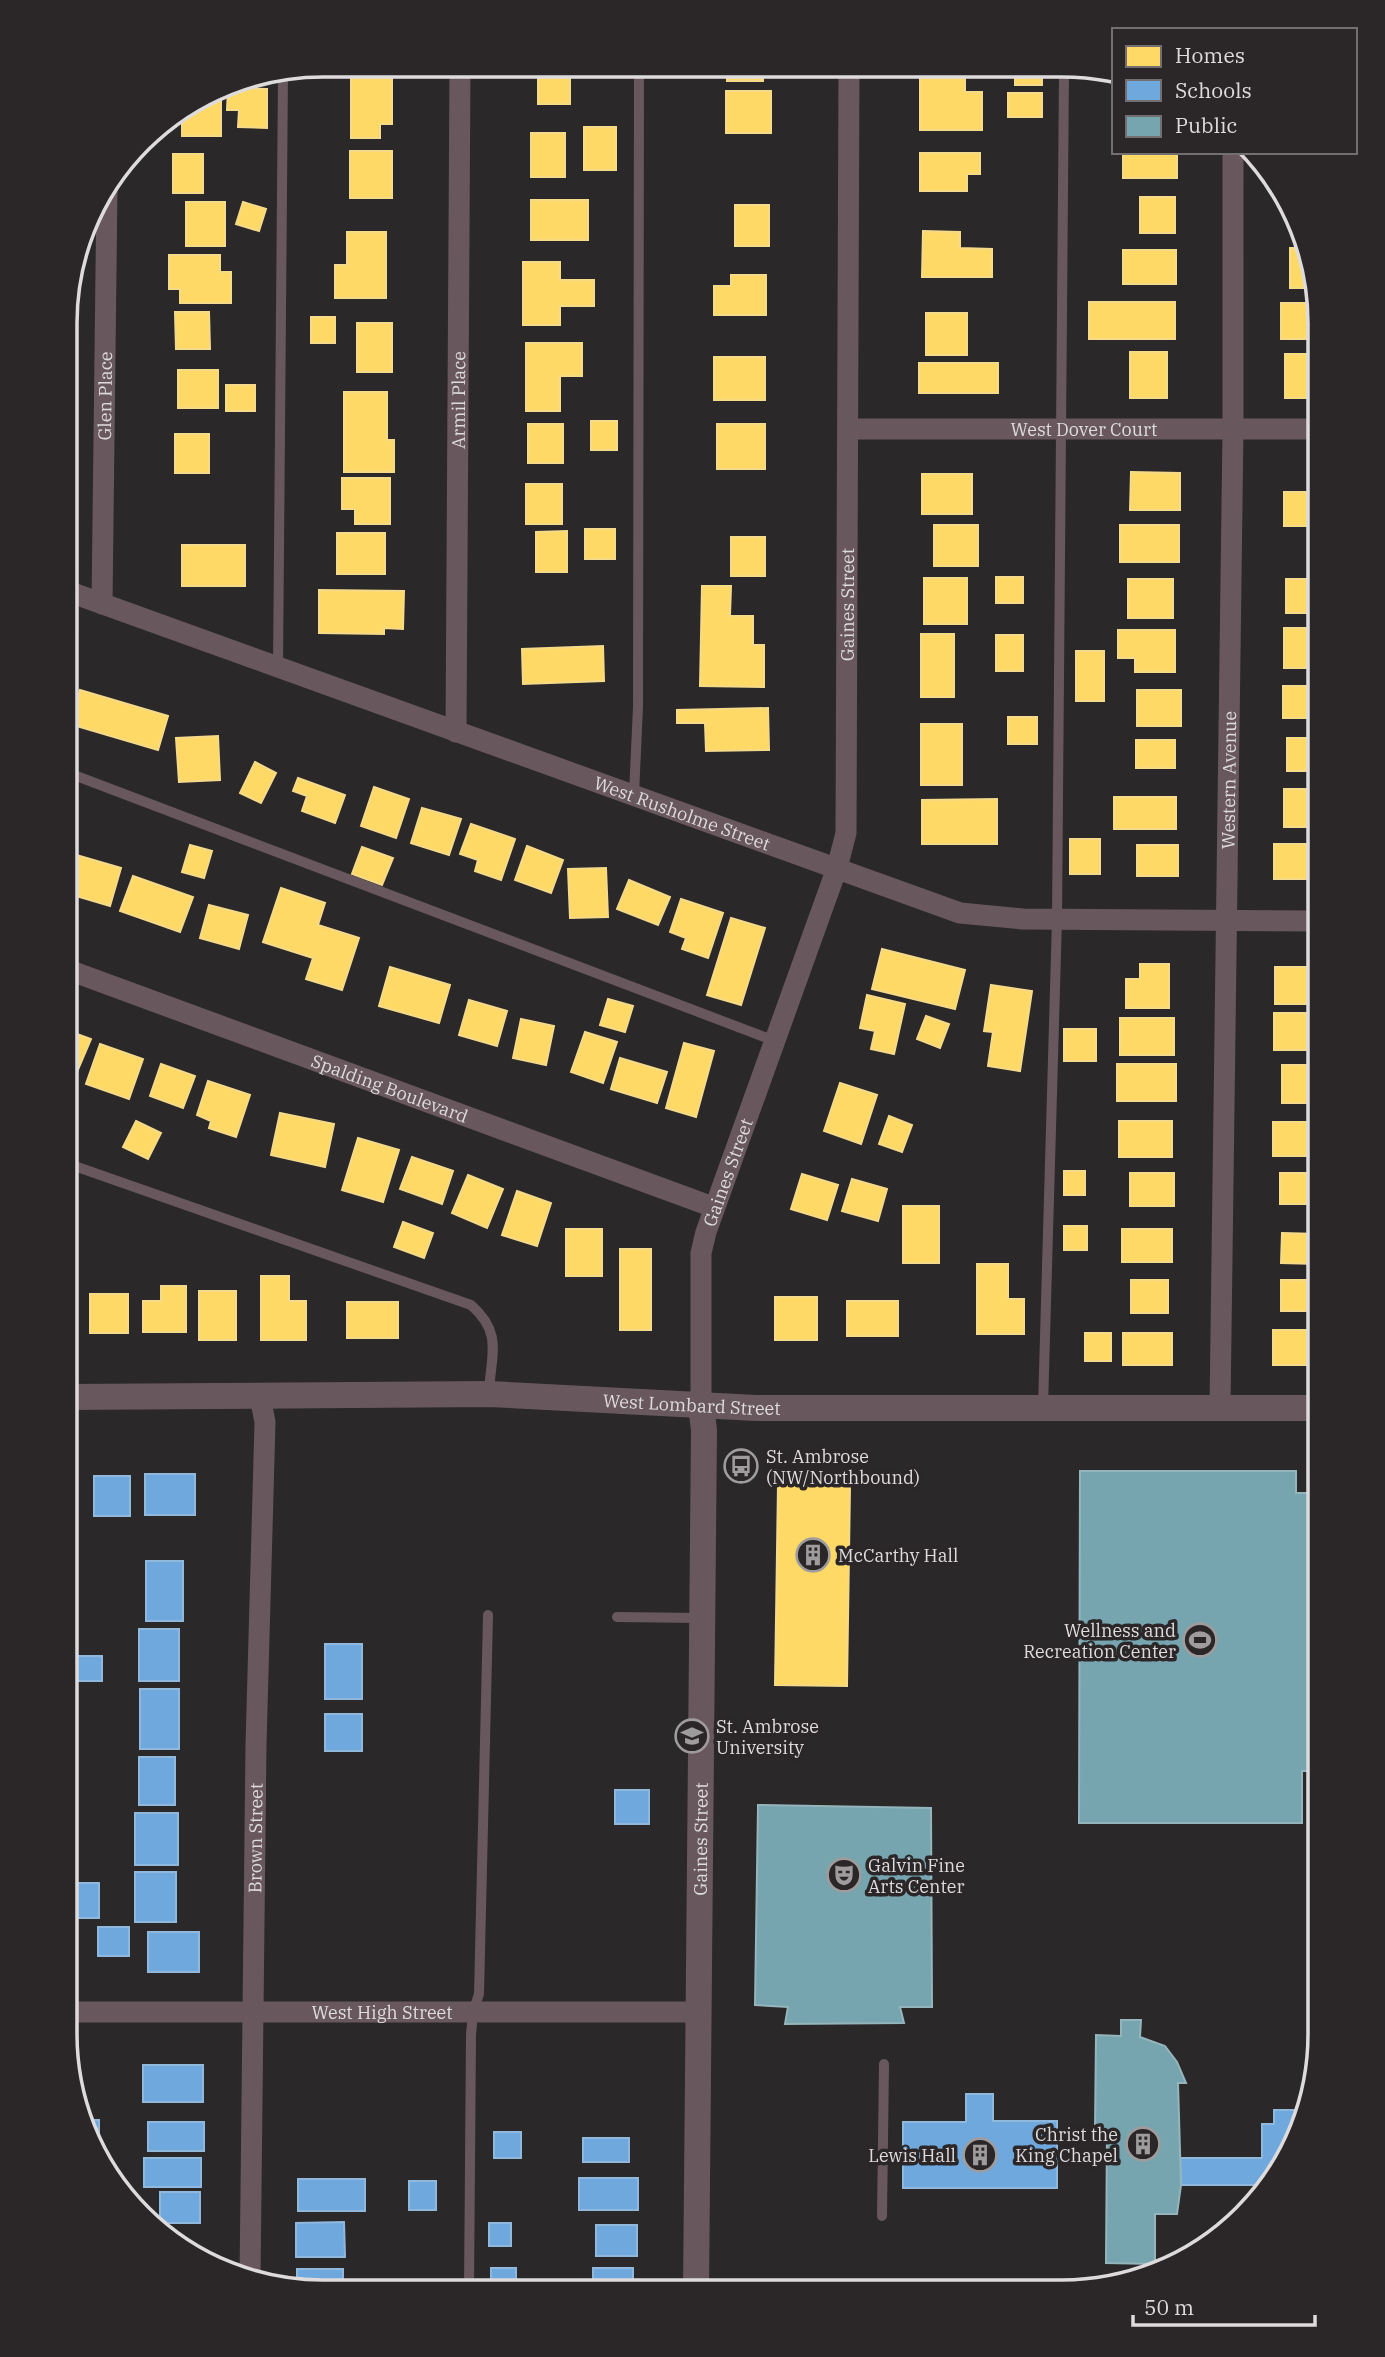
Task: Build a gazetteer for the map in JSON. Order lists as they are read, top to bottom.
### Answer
{
  "streets": {
    "street": [
      "Glen Place",
      "Armil Place",
      "West Dover Court",
      "Gaines Street",
      "Western Avenue",
      "West Rusholme Street",
      "Spalding Boulevard",
      "West Lombard Street",
      "Brown Street",
      "West High Street"
    ]
  },
  "crossings": [
    ["Glen Place", "West Rusholme Street"],
    ["Armil Place", "West Rusholme Street"],
    ["West Dover Court", "Gaines Street"],
    ["West Dover Court", "Western Avenue"],
    ["Gaines Street", "West Rusholme Street"],
    ["Gaines Street", "Spalding Boulevard"],
    ["Gaines Street", "West Lombard Street"],
    ["Gaines Street", "West High Street"],
    ["Western Avenue", "West Rusholme Street"],
    ["Western Avenue", "West Lombard Street"],
    ["West Lombard Street", "Brown Street"],
    ["Brown Street", "West High Street"]
  ],
  "places": {
    "bus stop": ["St. Ambrose (NW/Northbound)"],
    "building": ["McCarthy Hall", "Christ the King Chapel", "Lewis Hall"],
    "sports": ["Wellness and Recreation Center"],
    "school or university": ["St. Ambrose University"],
    "theatre": ["Galvin Fine Arts Center"]
  },
  "legend": ["Homes", "Schools", "Public"],
  "scale_bar": "50 m"
}
